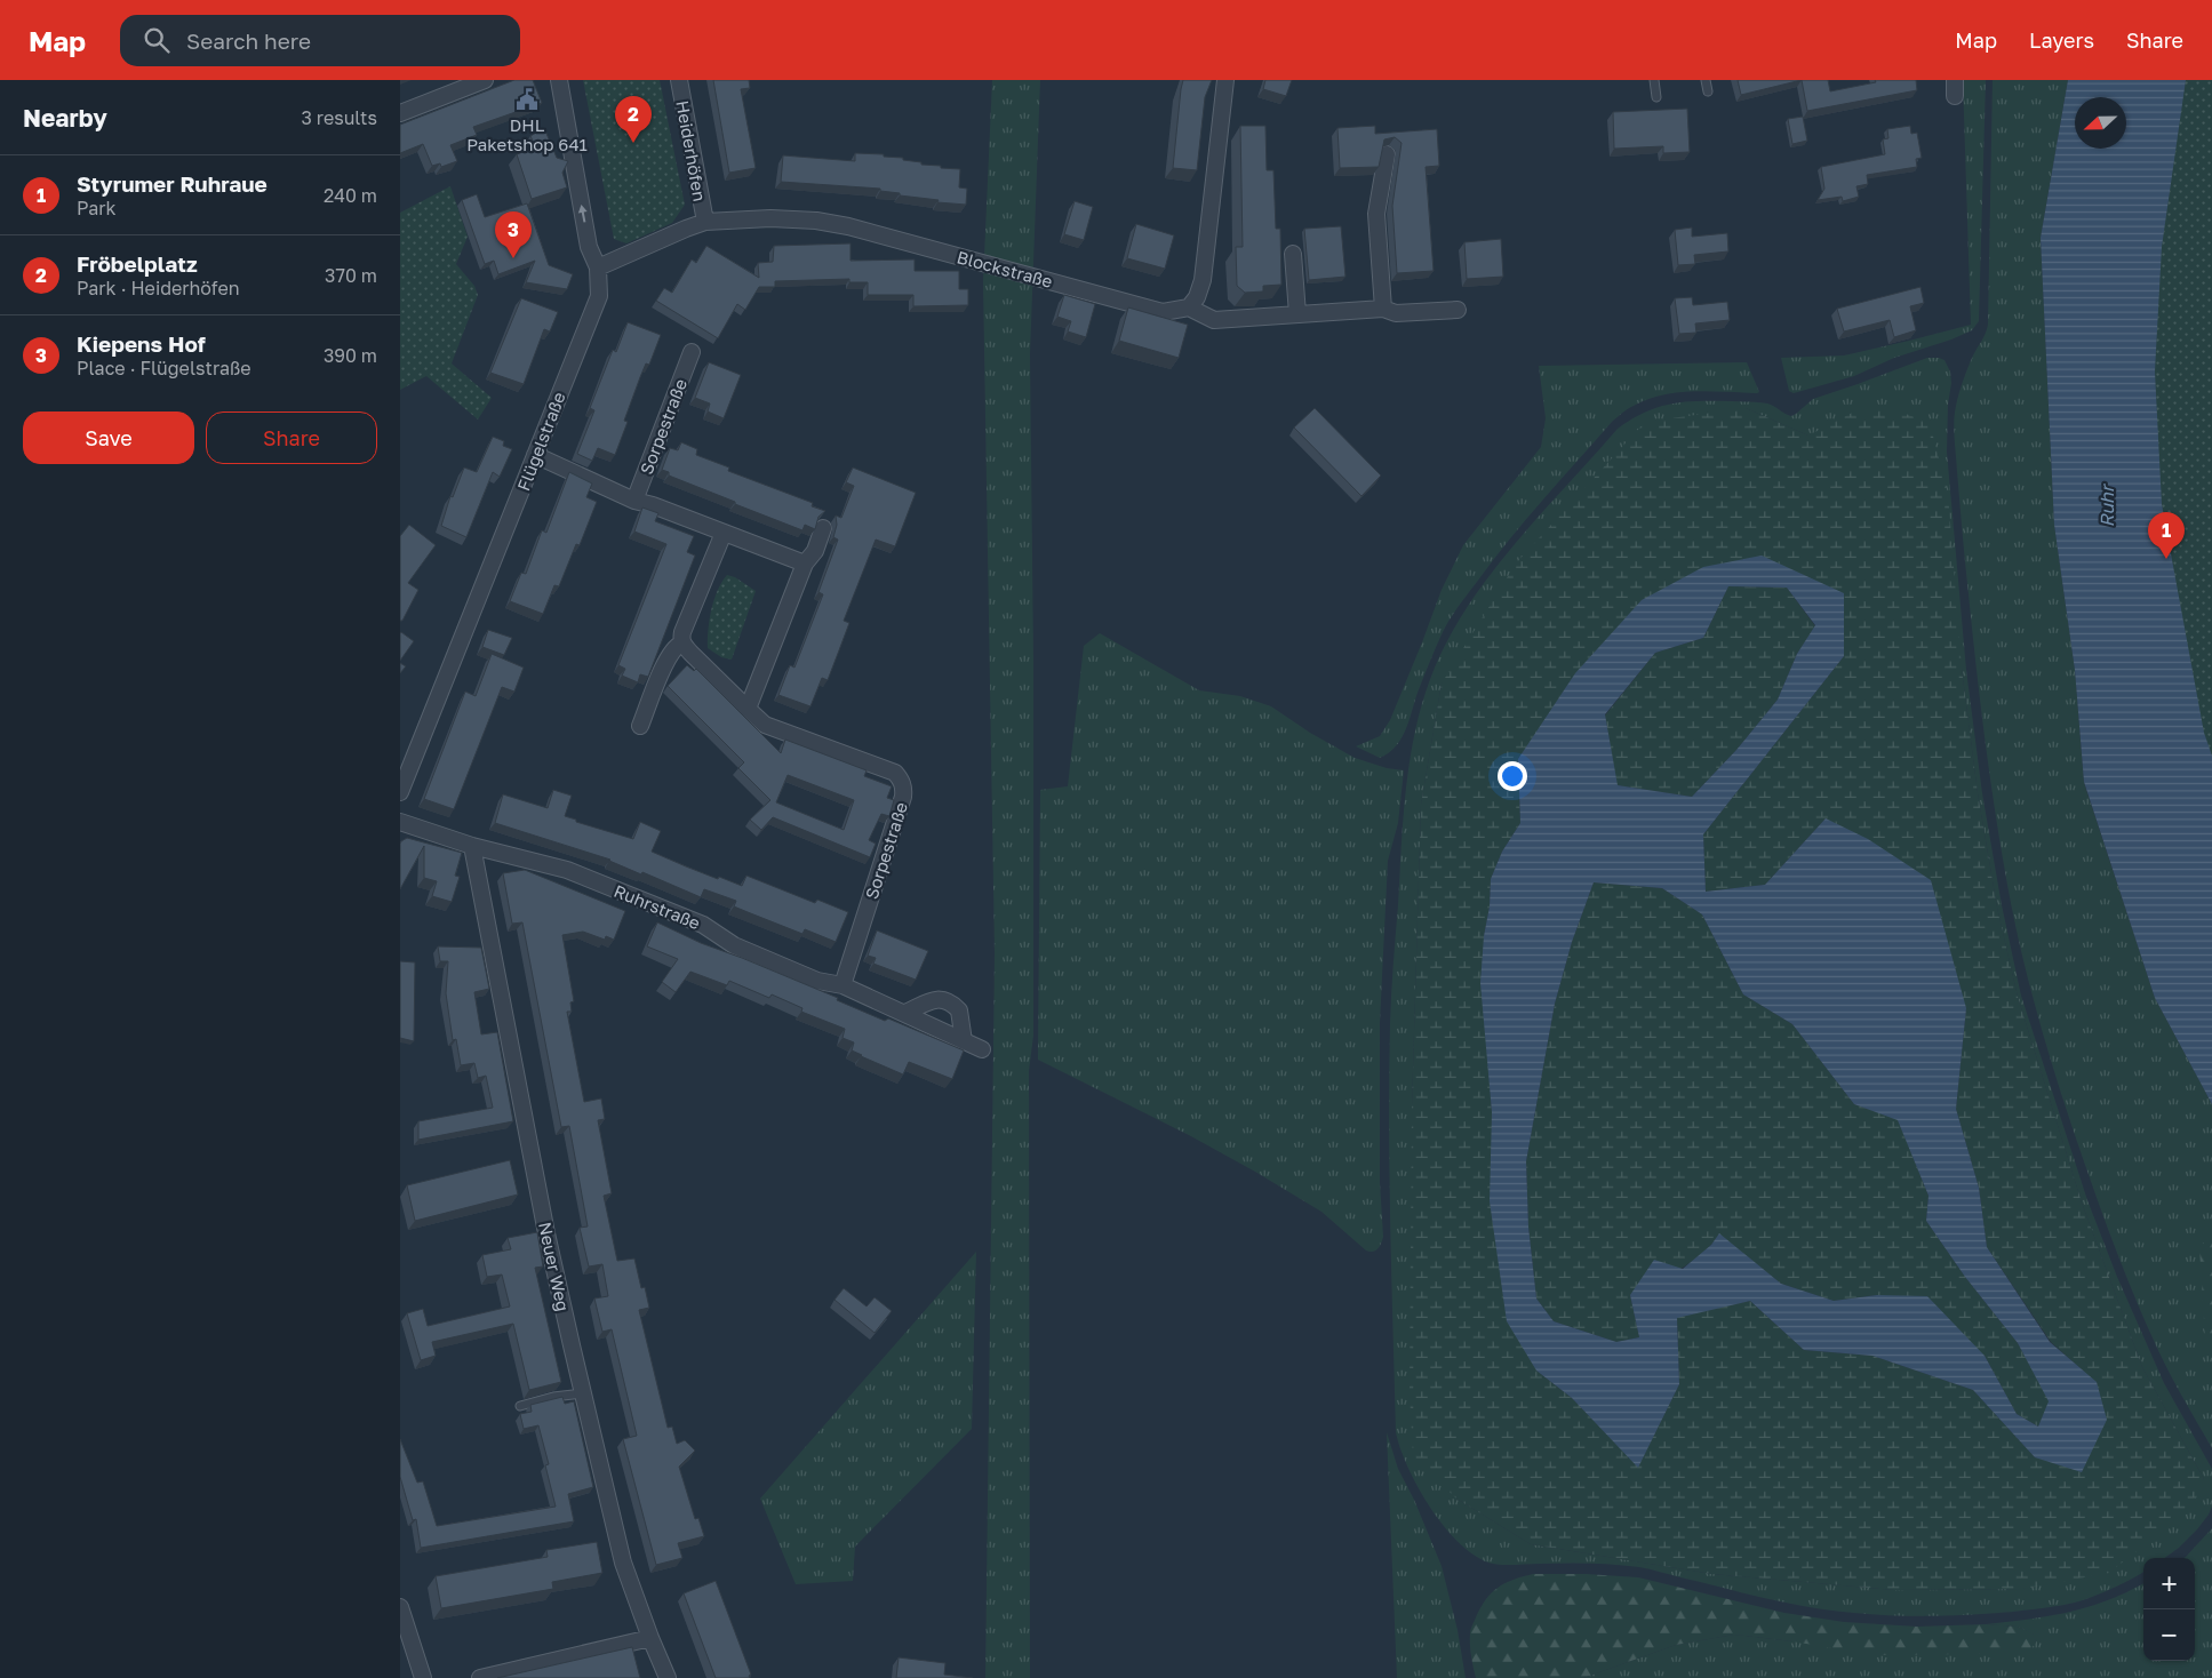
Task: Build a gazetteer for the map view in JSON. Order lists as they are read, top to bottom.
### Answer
{
  "streets": {
    "street": [
      "Heiderhöfen",
      "Blockstraße",
      "Sorpestraße",
      "Flügelstraße",
      "Ruhrstraße",
      "Neuer Weg"
    ]
  },
  "crossings": [
    ["Heiderhöfen", "Blockstraße"],
    ["Blockstraße", "Flügelstraße"],
    ["Sorpestraße", "Ruhrstraße"],
    ["Ruhrstraße", "Neuer Weg"]
  ],
  "water": ["Ruhr"],
  "places": {
    "public building": ["DHL Paketshop 641"]
  },
  "north": "left",
  "page": {
    "header": "Map",
    "search": "Search here",
    "nav": ["Map", "Layers", "Share"],
    "heading": ["Nearby", "3 results"],
    "pins": ["2", "3", "1"],
    "list": [
      {
        "mark": "1",
        "name": "Styrumer Ruhraue",
        "note": "Park",
        "value": "240 m"
      },
      {
        "mark": "2",
        "name": "Fröbelplatz",
        "note": "Park · Heiderhöfen",
        "value": "370 m"
      },
      {
        "mark": "3",
        "name": "Kiepens Hof",
        "note": "Place · Flügelstraße",
        "value": "390 m"
      }
    ],
    "buttons": ["Save", "Share"],
    "map_buttons": ["+", "−"]
  }
}
